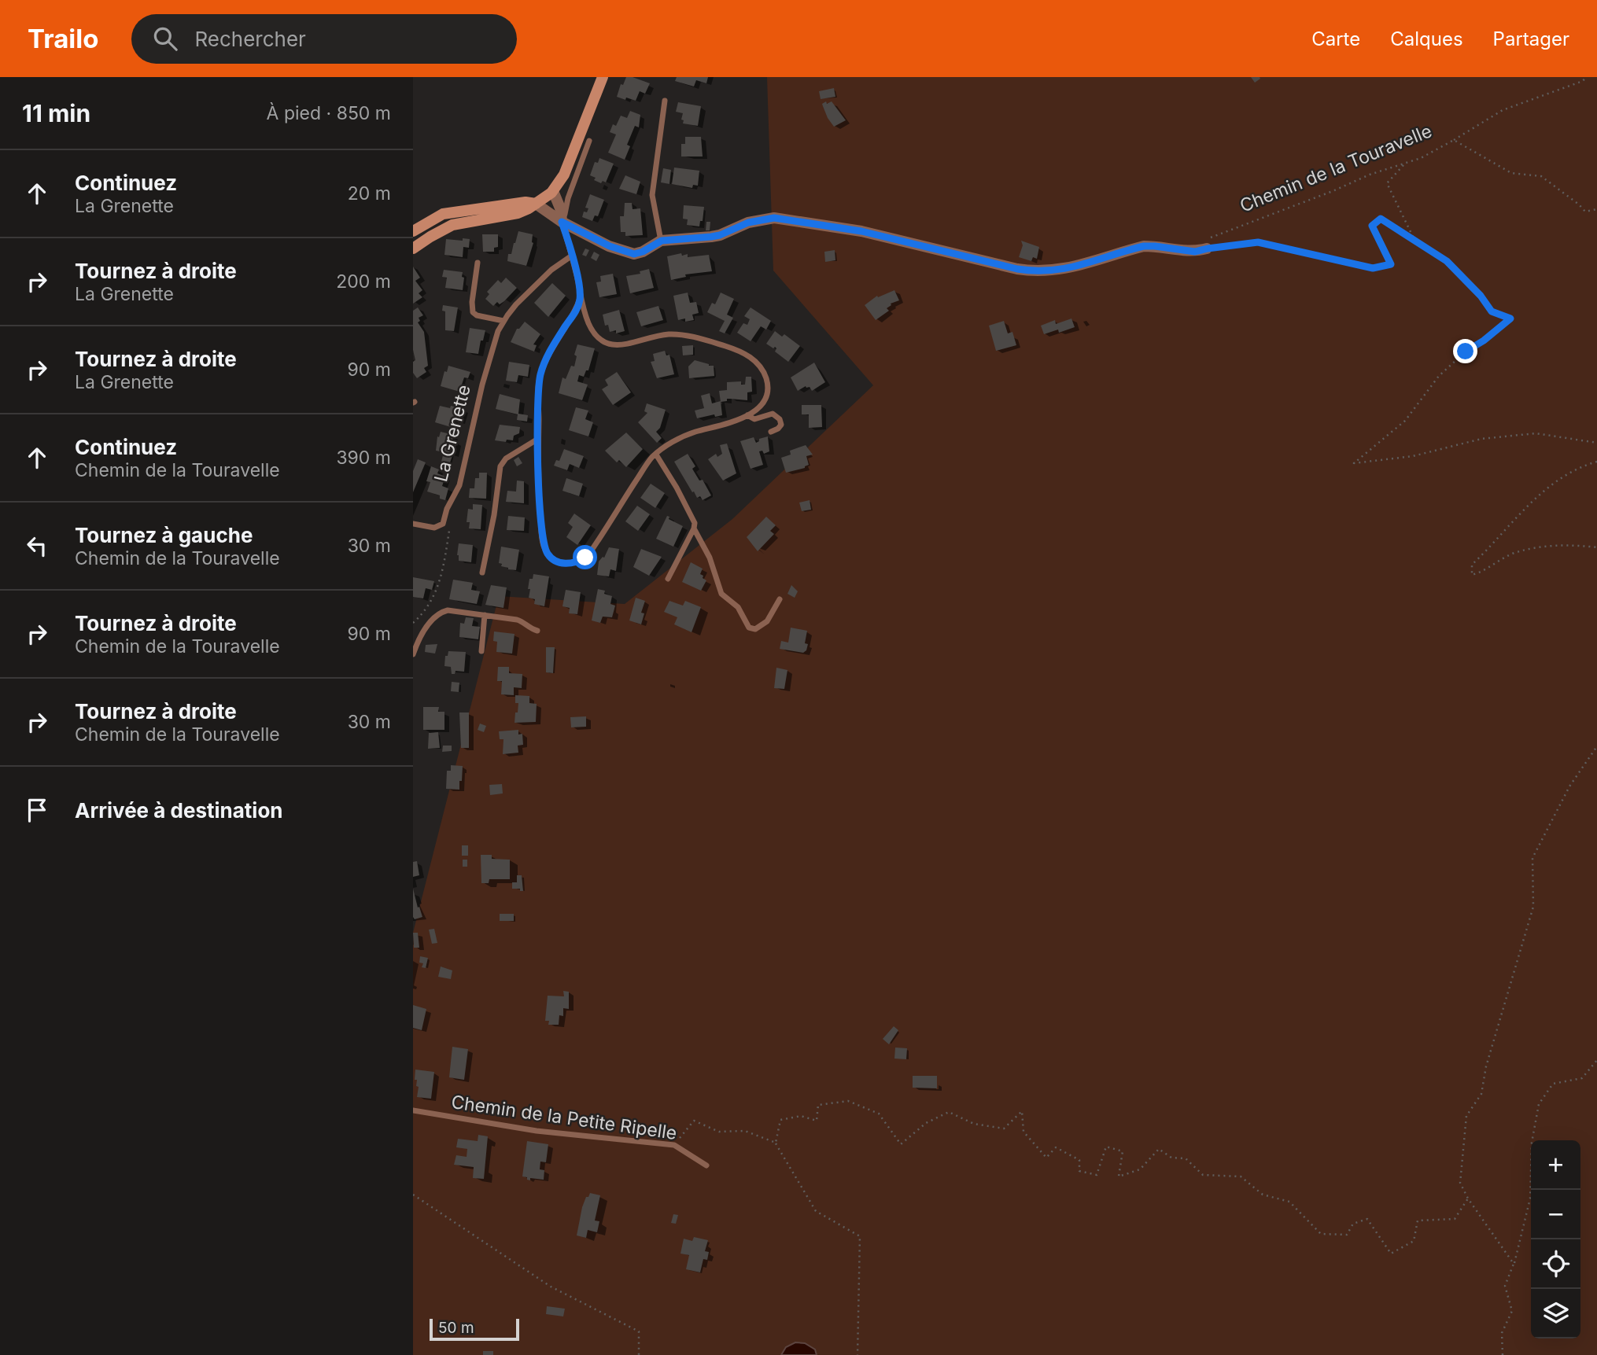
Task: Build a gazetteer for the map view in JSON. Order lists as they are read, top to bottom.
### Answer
{
  "streets": {
    "lane": ["La Grenette", "Chemin de la Petite Ripelle"],
    "path": ["Chemin de la Touravelle"]
  },
  "scale_bar": "50 m",
  "page": {
    "header": "Trailo",
    "search": "Rechercher",
    "nav": ["Carte", "Calques", "Partager"],
    "heading": ["11 min", "À pied · 850 m"],
    "list": [
      ["Continuez", "La Grenette", "20 m"],
      ["Tournez à droite", "La Grenette", "200 m"],
      ["Tournez à droite", "La Grenette", "90 m"],
      ["Continuez", "Chemin de la Touravelle", "390 m"],
      ["Tournez à gauche", "Chemin de la Touravelle", "30 m"],
      ["Tournez à droite", "Chemin de la Touravelle", "90 m"],
      ["Tournez à droite", "Chemin de la Touravelle", "30 m"],
      "Arrivée à destination"
    ],
    "map_buttons": ["+", "−"],
    "scale": "50 m"
  }
}
